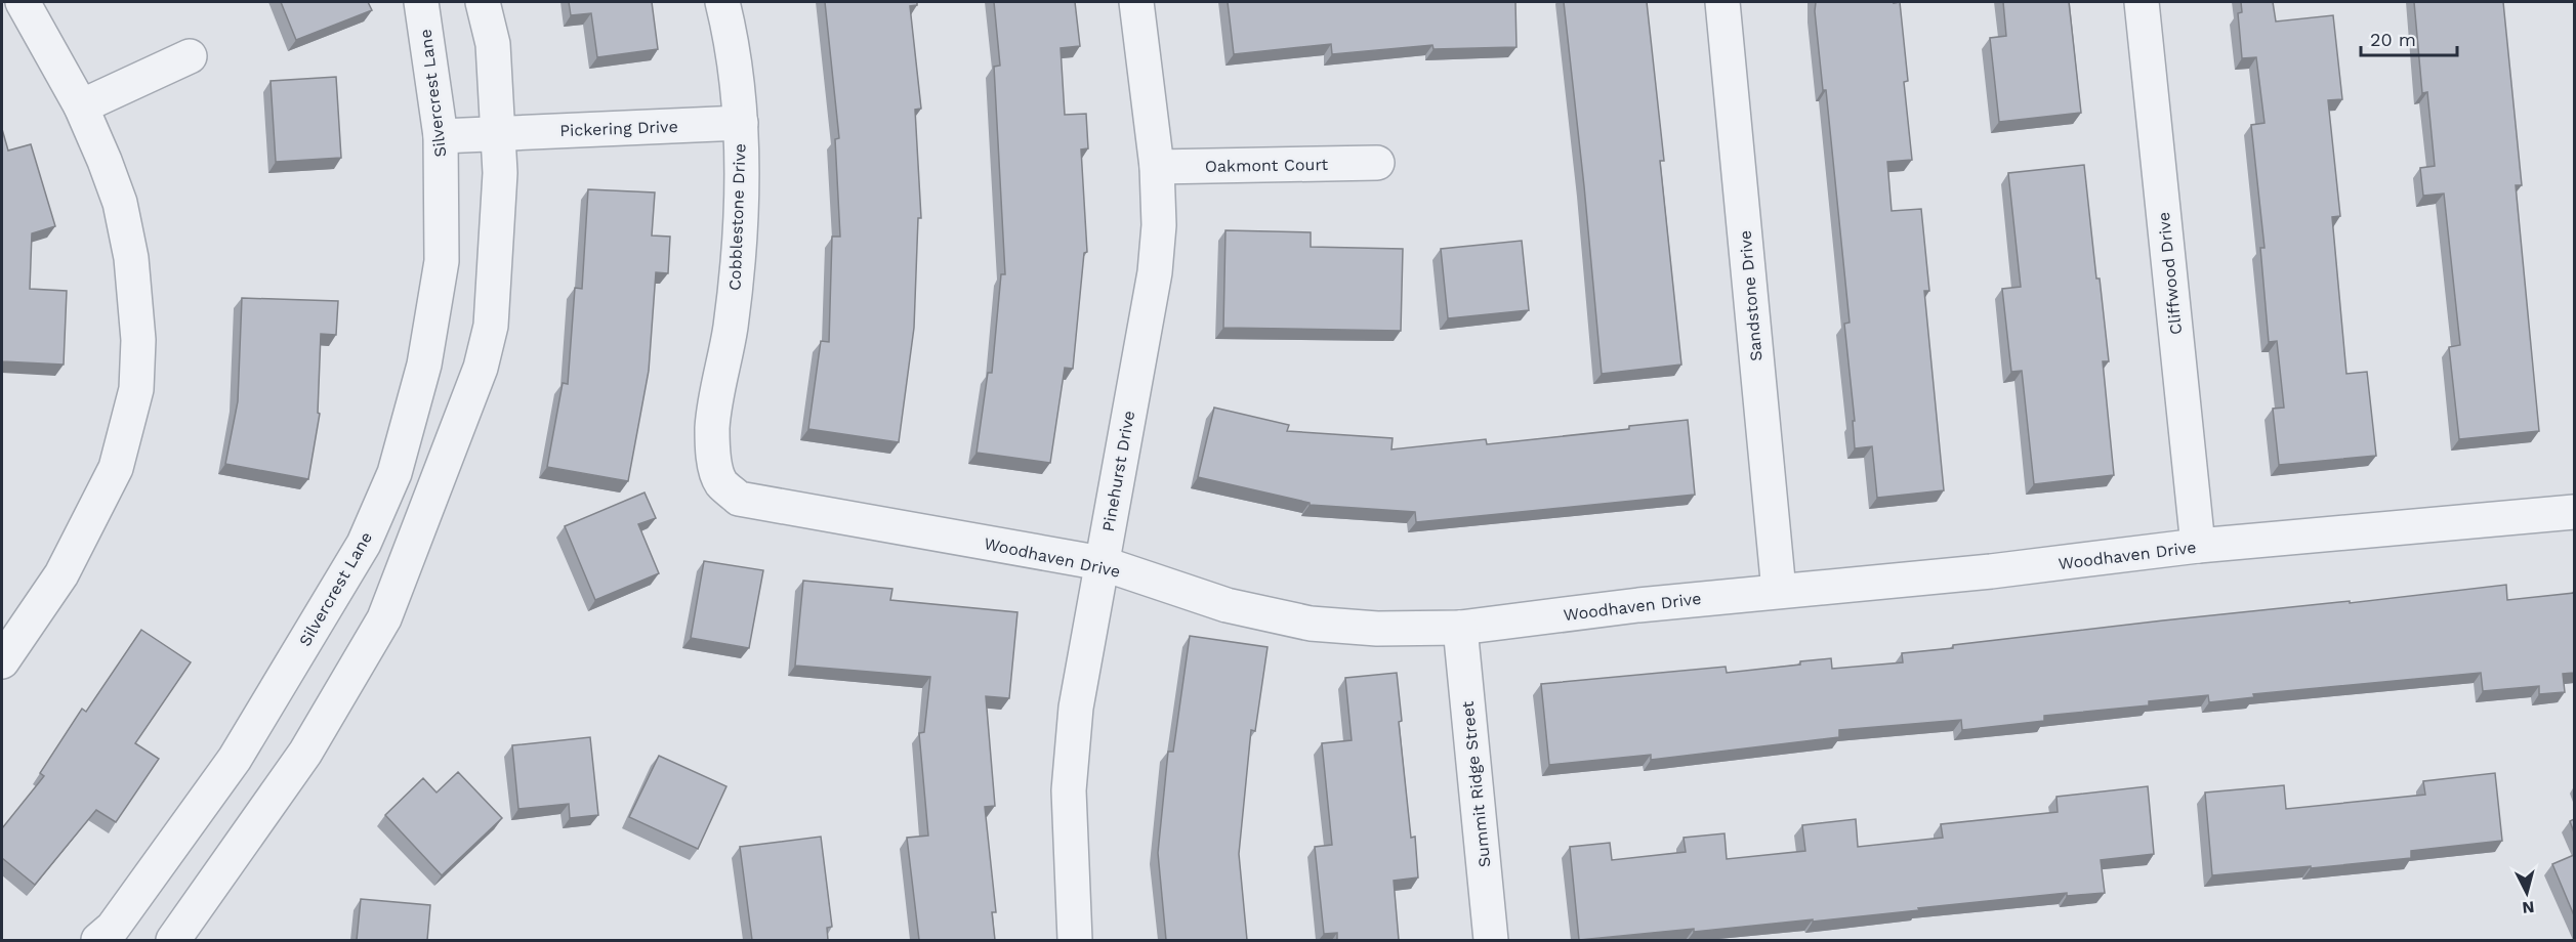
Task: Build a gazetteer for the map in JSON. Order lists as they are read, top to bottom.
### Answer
{
  "streets": {
    "street": [
      "Silvercrest Lane",
      "Pickering Drive",
      "Oakmont Court",
      "Cobblestone Drive",
      "Cliffwood Drive",
      "Sandstone Drive",
      "Pinehurst Drive",
      "Woodhaven Drive",
      "Summit Ridge Street"
    ]
  },
  "crossings": [
    ["Silvercrest Lane", "Pickering Drive"],
    ["Pickering Drive", "Cobblestone Drive"],
    ["Oakmont Court", "Pinehurst Drive"],
    ["Cobblestone Drive", "Woodhaven Drive"],
    ["Cliffwood Drive", "Woodhaven Drive"],
    ["Sandstone Drive", "Woodhaven Drive"],
    ["Pinehurst Drive", "Woodhaven Drive"],
    ["Woodhaven Drive", "Summit Ridge Street"]
  ],
  "scale_bar": "20 m",
  "north": "bottom"
}
